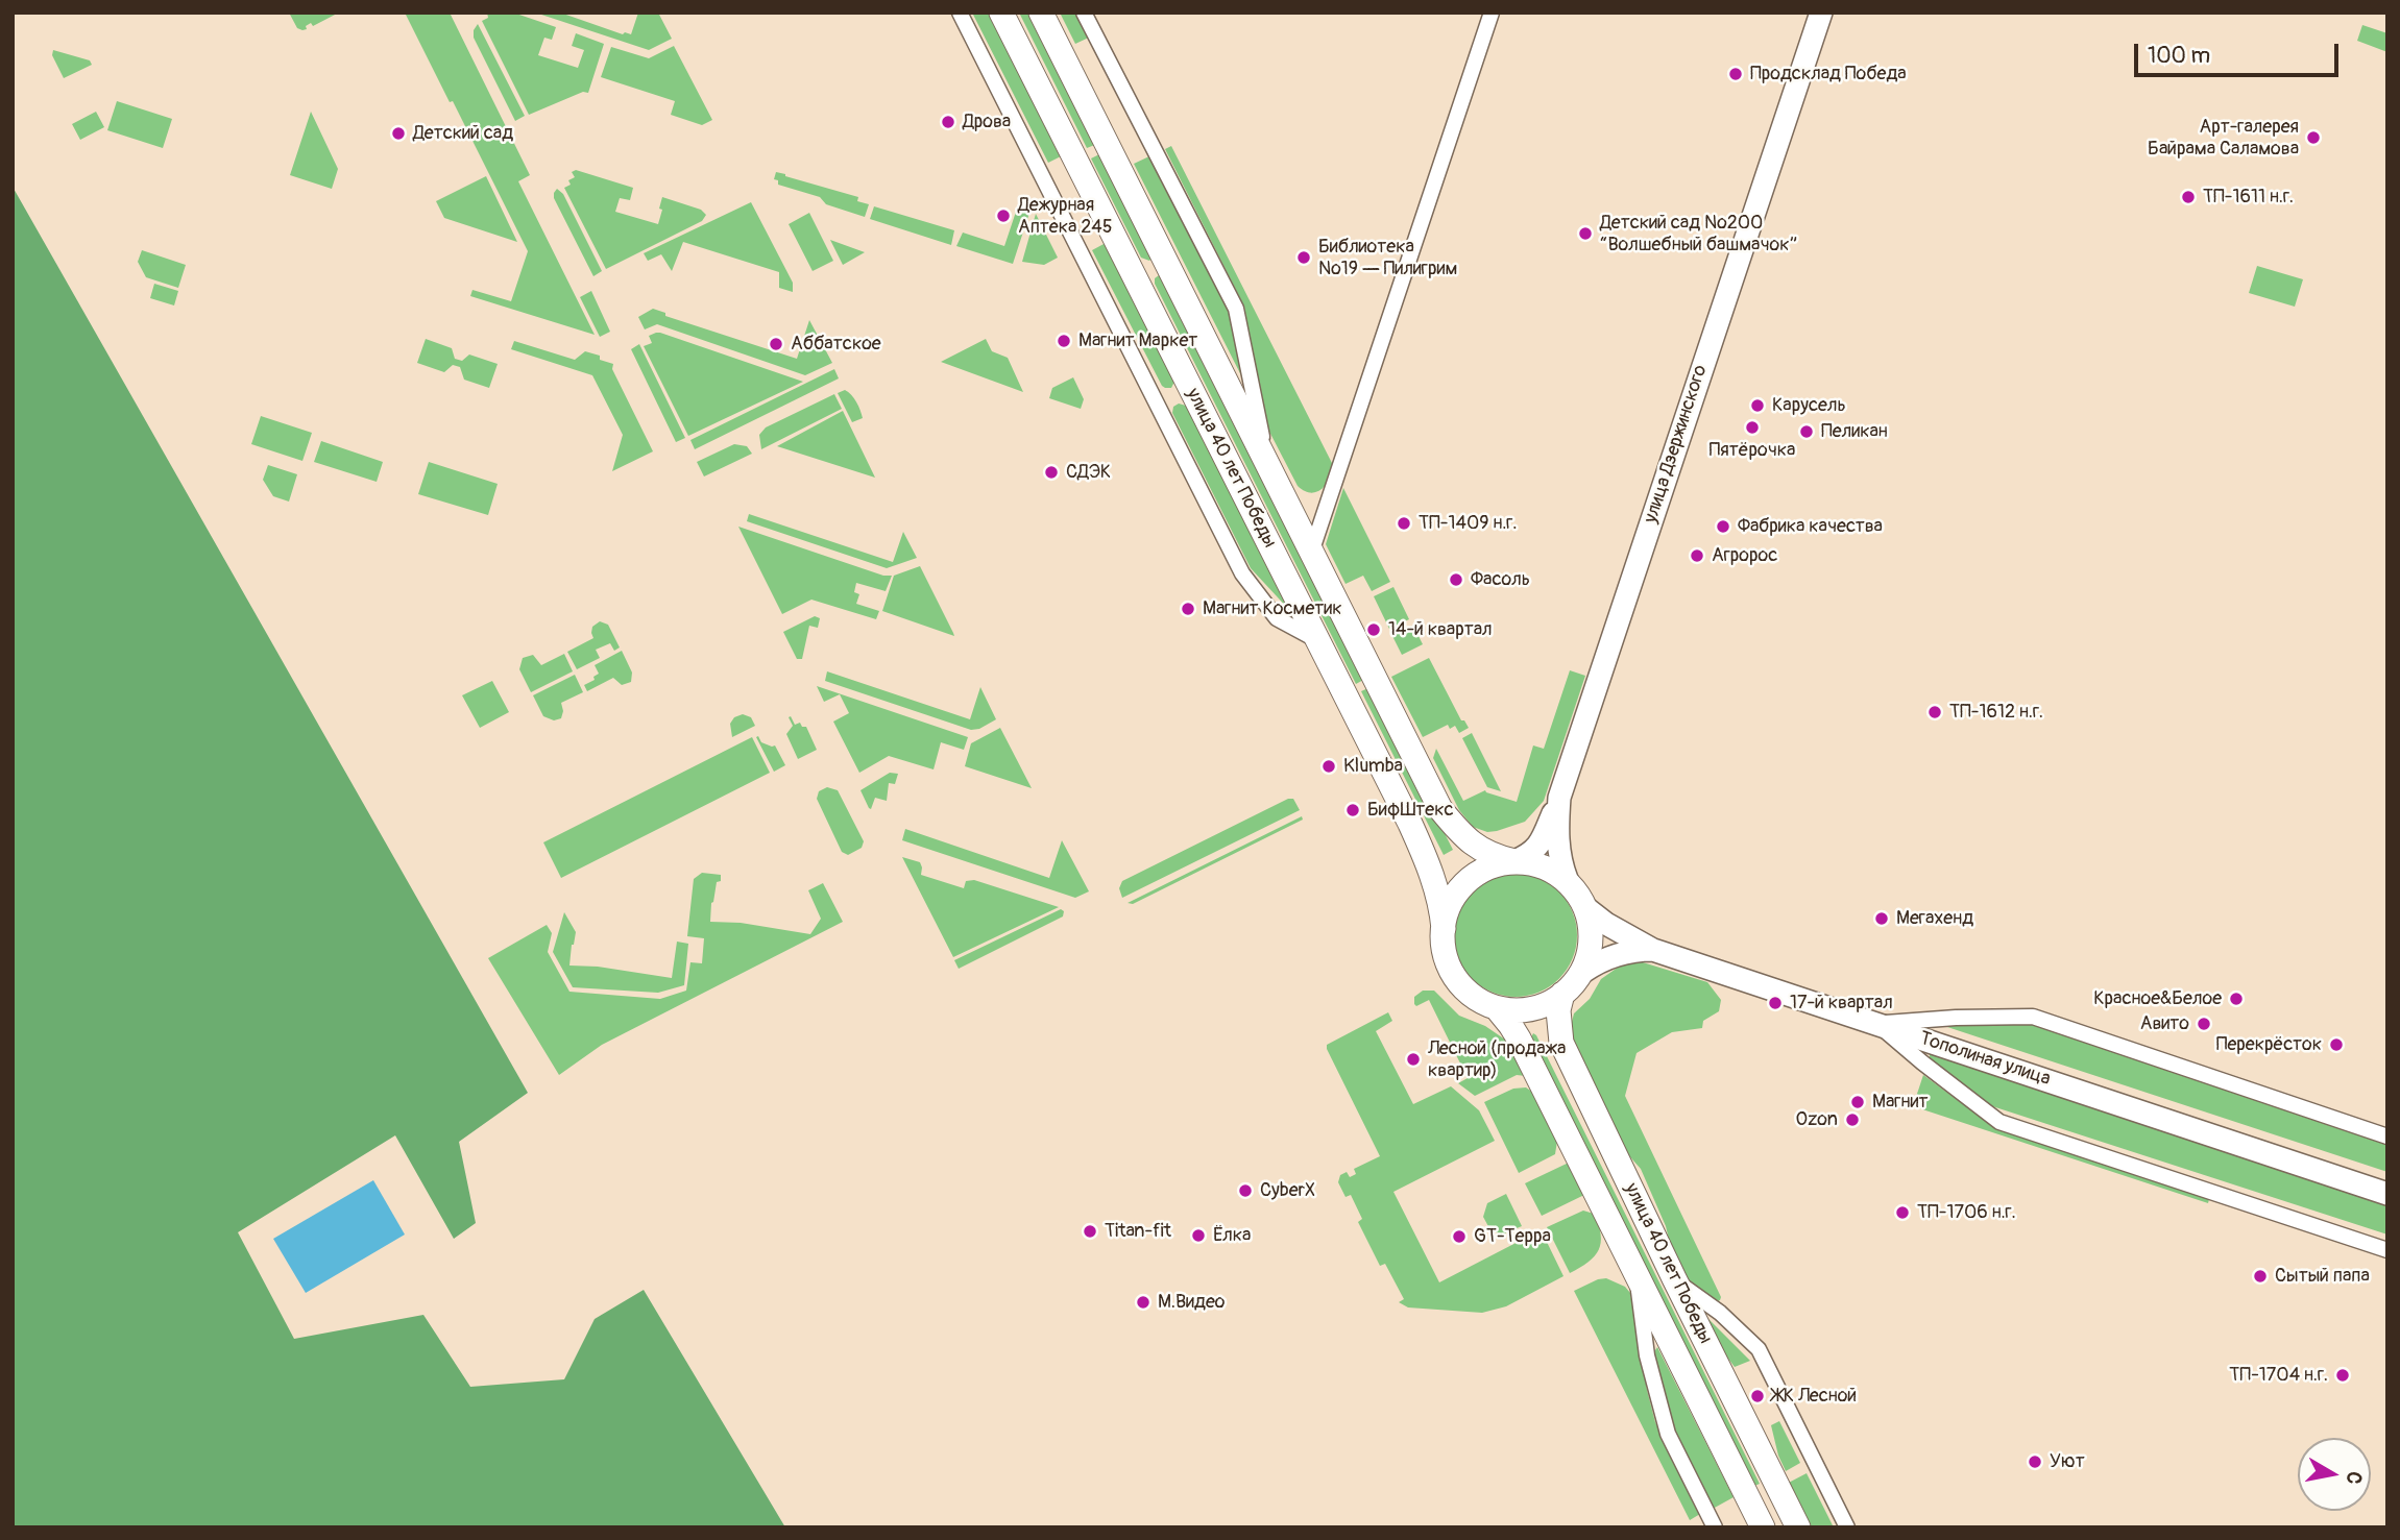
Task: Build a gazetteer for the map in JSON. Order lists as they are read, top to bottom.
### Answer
{
  "streets": {
    "main road": ["улица Дзержинского", "улица 40 лет Победы", "Тополиная улица"]
  },
  "crossings": [
    ["улица Дзержинского", "улица 40 лет Победы"],
    ["улица Дзержинского", "Тополиная улица"],
    ["улица 40 лет Победы", "Тополиная улица"]
  ],
  "places": [
    "Продсклад Победа",
    "Дрова",
    "Детский сад",
    "Арт-галерея Байрама Саламова",
    "ТП-1611 н.г.",
    "Дежурная Аптека 245",
    "Детский сад №200 “Волшебный башмачок”",
    "Библиотека №19 — Пилигрим",
    "Магнит Маркет",
    "Аббатское",
    "Карусель",
    "Пятёрочка",
    "Пеликан",
    "СДЭК",
    "ТП-1409 н.г.",
    "Фабрика качества",
    "Агророс",
    "Фасоль",
    "Магнит Косметик",
    "14-й квартал",
    "ТП-1612 н.г.",
    "Klumba",
    "БифШтекс",
    "Мегахенд",
    "Красное&Белое",
    "17-й квартал",
    "Авито",
    "Перекрёсток",
    "Лесной (продажа квартир)",
    "Магнит",
    "Ozon",
    "CyberX",
    "ТП-1706 н.г.",
    "Titan-fit",
    "Ёлка",
    "GT-Терра",
    "Сытый папа",
    "М.Видео",
    "ТП-1704 н.г.",
    "ЖК Лесной",
    "Уют"
  ],
  "scale_bar": "100 m",
  "north": "right"
}
